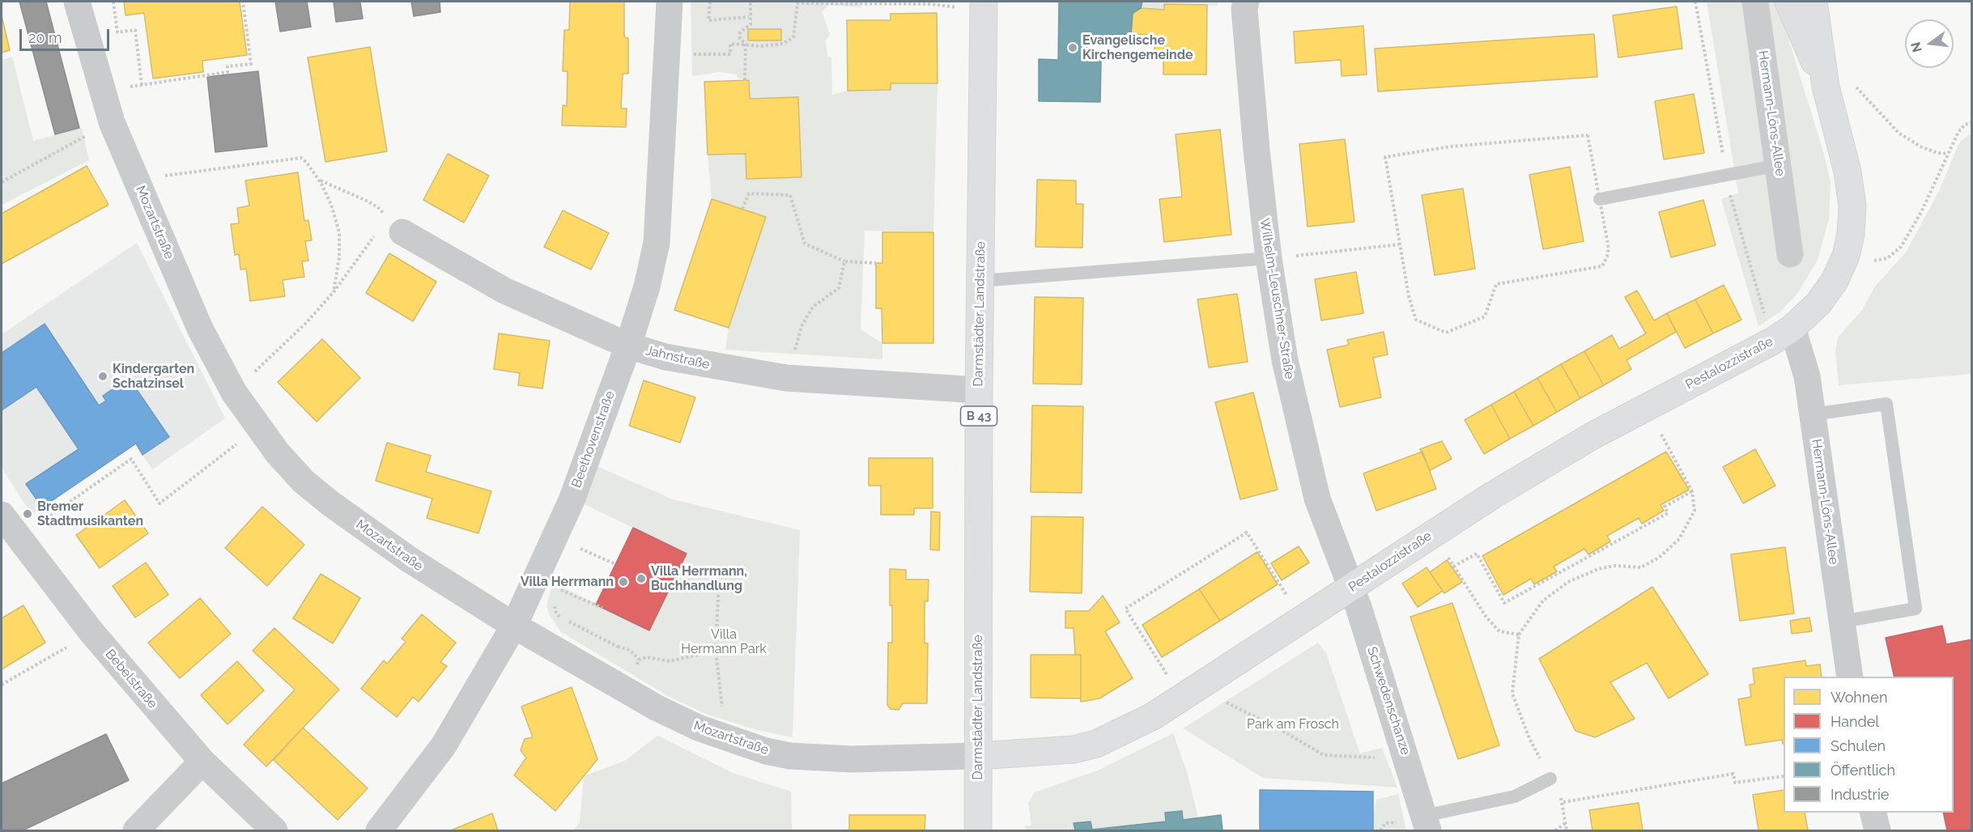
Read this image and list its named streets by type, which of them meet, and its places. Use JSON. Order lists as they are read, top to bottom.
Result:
{
  "streets": {
    "main road": ["Darmstädter Landstraße", "Pestalozzistraße", "B 43"],
    "street": [
      "Hermann-Löns-Allee",
      "Mozartstraße",
      "Wilhelm-Leuschner-Straße",
      "Jahnstraße",
      "Beethovenstraße",
      "Bebelstraße",
      "Schwedenschanze"
    ]
  },
  "crossings": [
    ["Hermann-Löns-Allee", "Pestalozzistraße"],
    ["Mozartstraße", "Darmstädter Landstraße"],
    ["Mozartstraße", "Pestalozzistraße"],
    ["Mozartstraße", "Beethovenstraße"],
    ["Wilhelm-Leuschner-Straße", "Pestalozzistraße"],
    ["Wilhelm-Leuschner-Straße", "Schwedenschanze"],
    ["Darmstädter Landstraße", "Jahnstraße"],
    ["Darmstädter Landstraße", "Pestalozzistraße"],
    ["Jahnstraße", "Beethovenstraße"],
    ["Pestalozzistraße", "Schwedenschanze"]
  ],
  "parks": ["Villa Hermann Park", "Park am Frosch"],
  "places": [
    "Evangelische Kirchengemeinde",
    "Kindergarten Schatzinsel",
    "Bremer Stadtmusikanten",
    "Villa Herrmann, Buchhandlung",
    "Villa Herrmann"
  ],
  "legend": [
    "Wohnen",
    "Handel",
    "Schulen",
    "Öffentlich",
    "Industrie"
  ],
  "scale_bar": "20 m",
  "north": "left"
}
